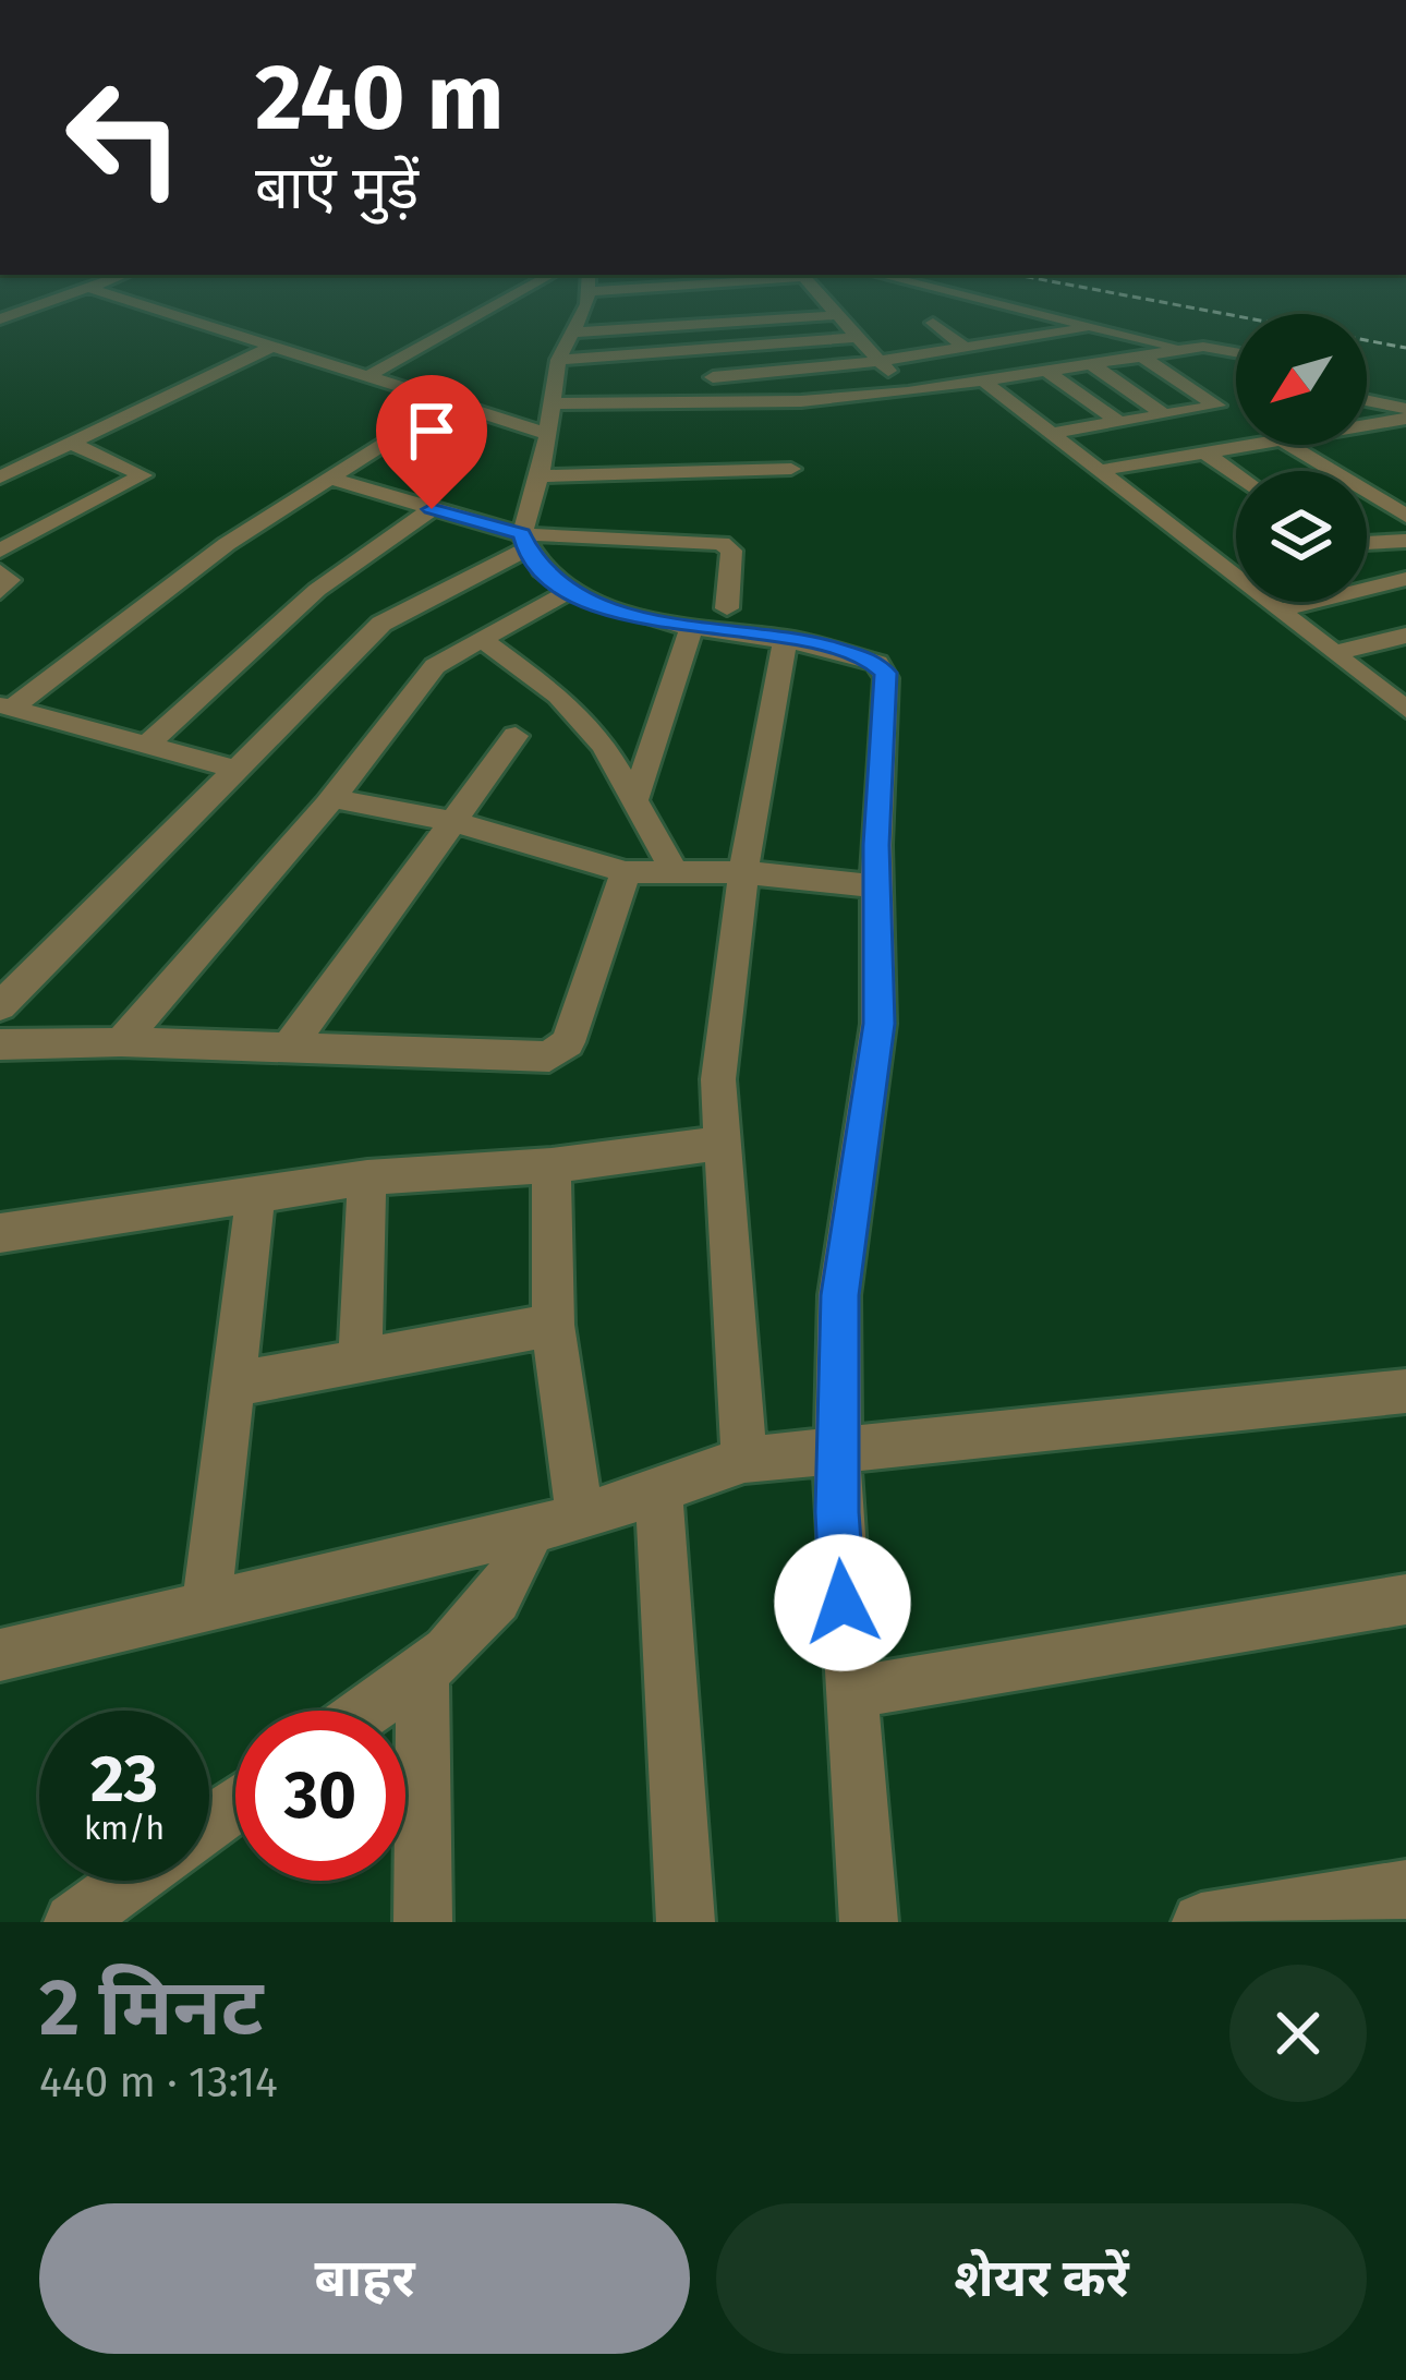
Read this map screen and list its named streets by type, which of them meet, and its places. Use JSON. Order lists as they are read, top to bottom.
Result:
{
  "north": "bottom left",
  "page": {
    "turn": ["240 m", "बाएँ मुड़ें"],
    "speed": "23 km/h",
    "limit": "30",
    "heading": ["2 मिनट", "440 m · 13:14"],
    "buttons": ["बाहर", "शेयर करें"]
  }
}
